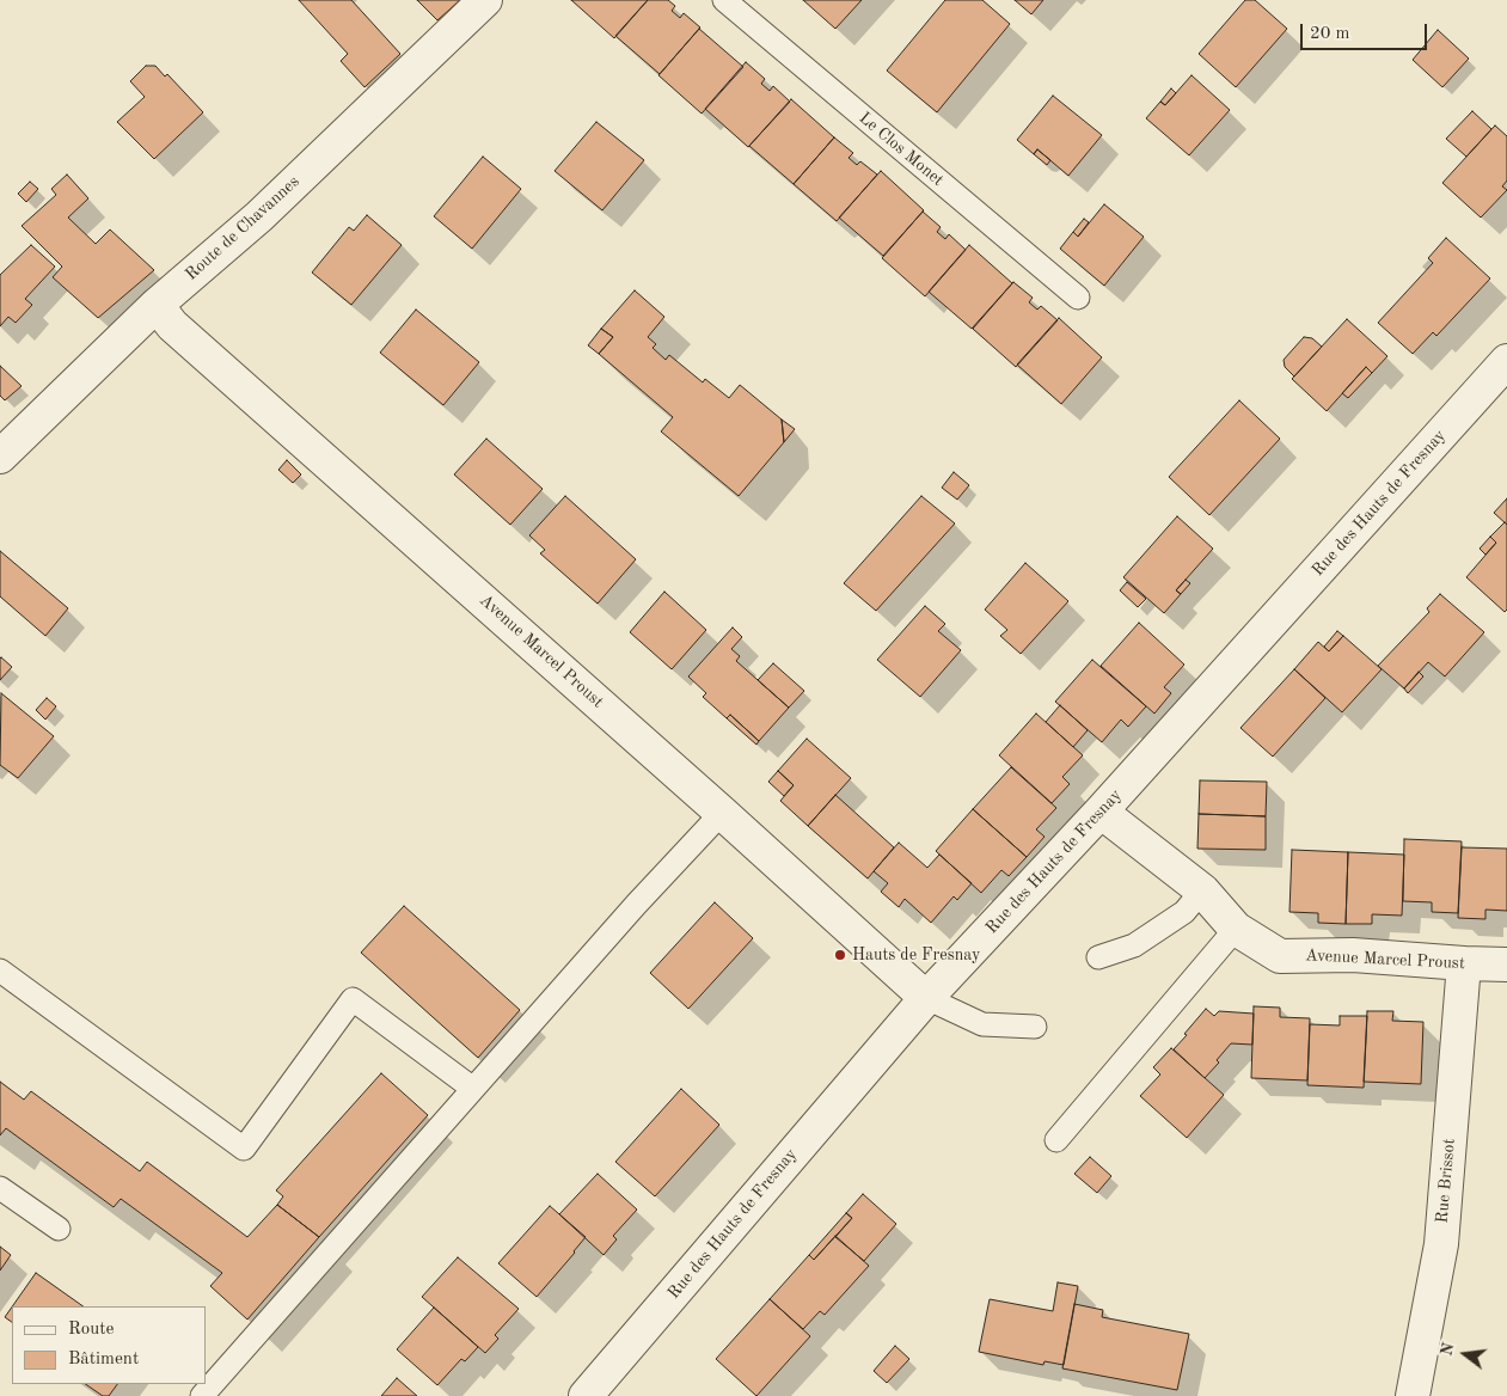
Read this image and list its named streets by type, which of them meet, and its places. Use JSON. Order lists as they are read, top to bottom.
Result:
{
  "streets": {
    "street": [
      "Route de Chavannes",
      "Rue des Hauts de Fresnay",
      "Avenue Marcel Proust",
      "Rue Brissot"
    ],
    "lane": ["Le Clos Monet"]
  },
  "crossings": [
    ["Route de Chavannes", "Avenue Marcel Proust"],
    ["Rue des Hauts de Fresnay", "Avenue Marcel Proust"],
    ["Avenue Marcel Proust", "Rue Brissot"]
  ],
  "places": ["Hauts de Fresnay"],
  "legend": ["Route", "Bâtiment"],
  "scale_bar": "20 m",
  "north": "left"
}
